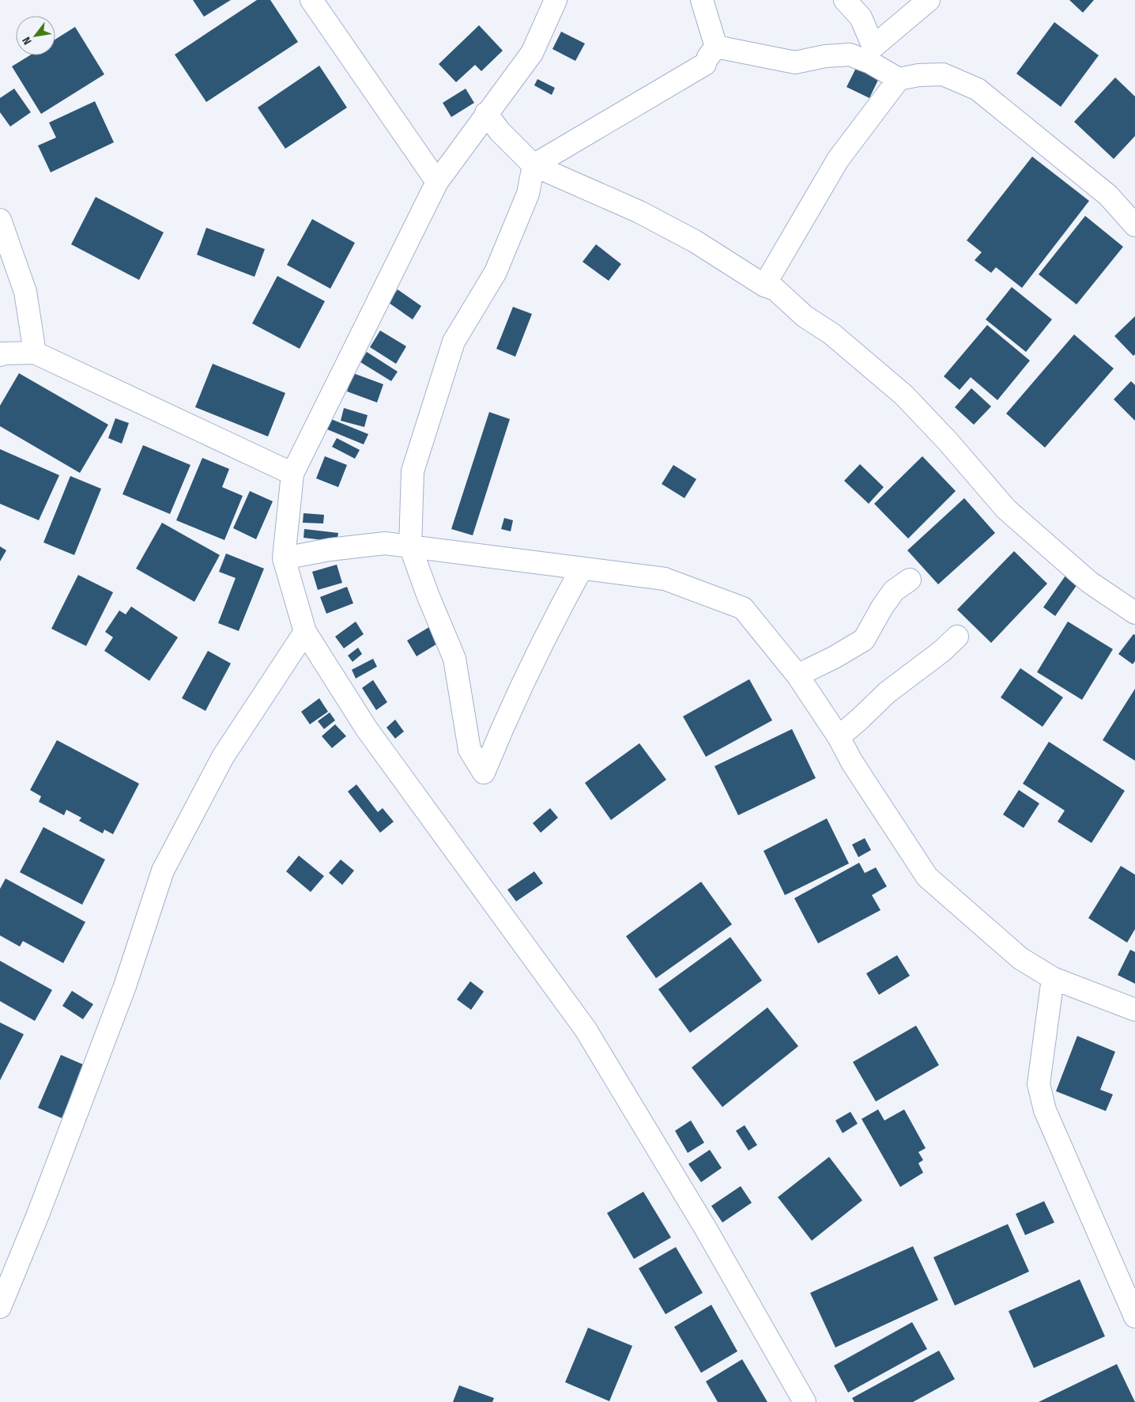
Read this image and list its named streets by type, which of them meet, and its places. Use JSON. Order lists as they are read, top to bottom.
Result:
{
  "north": "bottom left"
}
